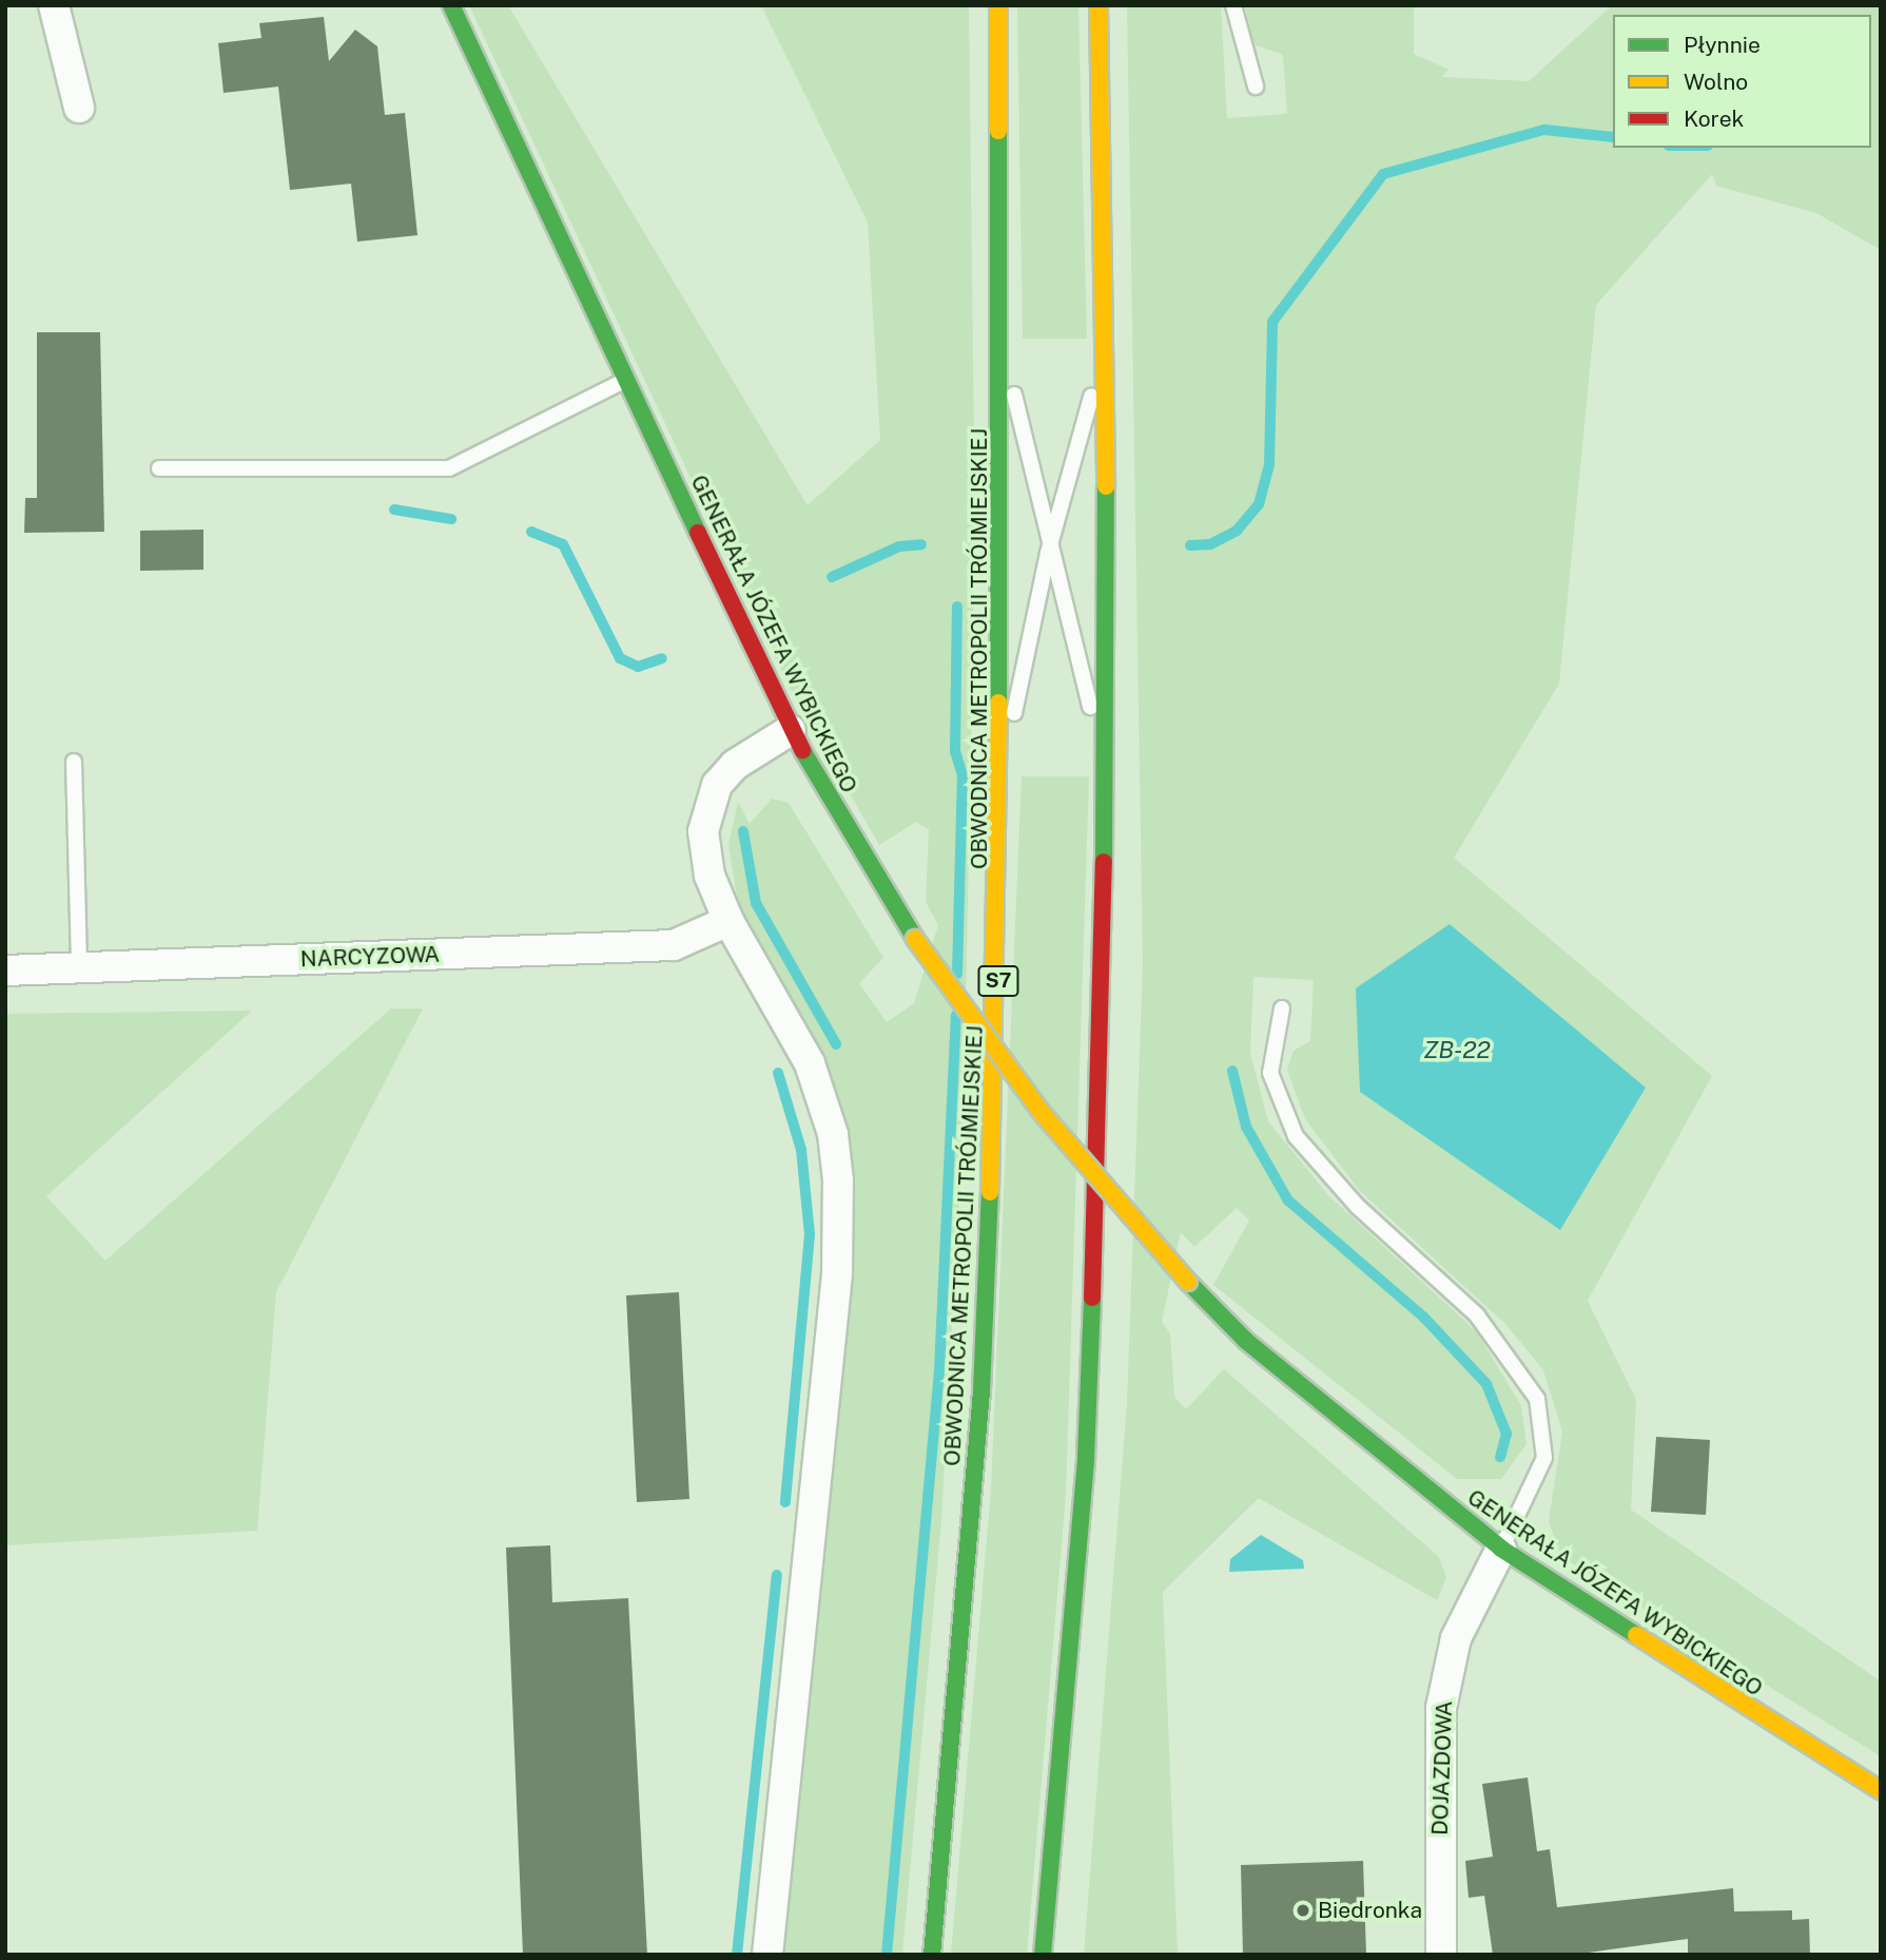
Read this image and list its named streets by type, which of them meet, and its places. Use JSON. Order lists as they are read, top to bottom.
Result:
{
  "streets": {
    "main road": ["GENERAŁA JÓZEFA WYBICKIEGO", "OBWODNICA METROPOLII TRÓJMIEJSKIEJ", "S7"],
    "street": ["NARCYZOWA", "DOJAZDOWA"]
  },
  "crossings": [
    ["GENERAŁA JÓZEFA WYBICKIEGO", "DOJAZDOWA"]
  ],
  "water": ["ZB-22"],
  "places": ["Biedronka"],
  "legend": ["Płynnie", "Wolno", "Korek"]
}
